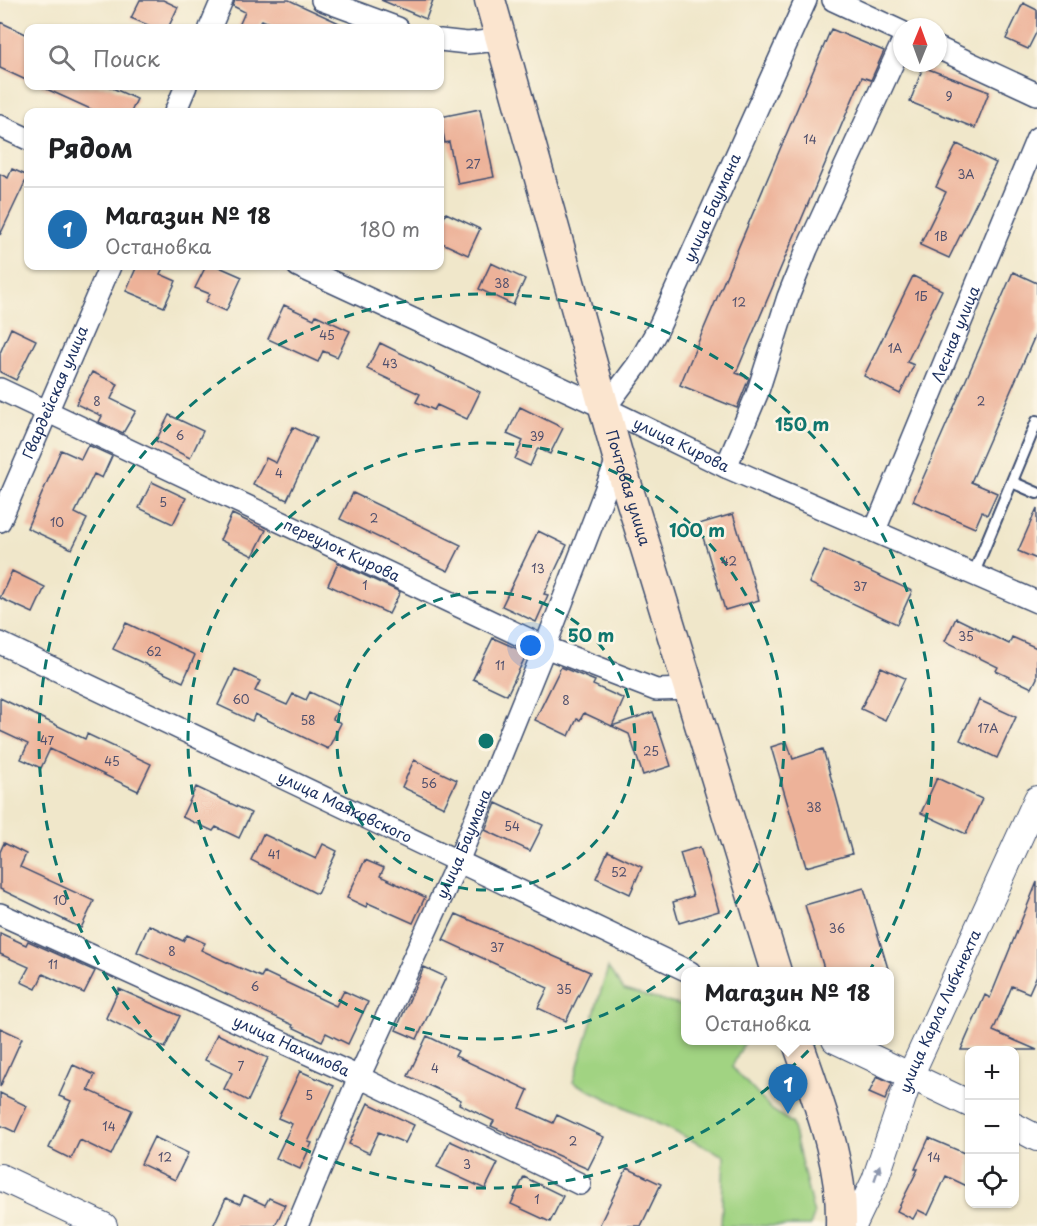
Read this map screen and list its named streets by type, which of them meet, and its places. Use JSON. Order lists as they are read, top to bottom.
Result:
{
  "streets": {
    "main road": ["Почтовая улица"],
    "street": [
      "улица Баумана",
      "Лесная улица",
      "Гвардейская улица",
      "улица Кирова",
      "переулок Кирова",
      "улица Маяковского",
      "улица Карла Либкнехта",
      "улица Нахимова"
    ]
  },
  "crossings": [
    ["улица Баумана", "улица Кирова"],
    ["улица Баумана", "Почтовая улица"],
    ["улица Баумана", "переулок Кирова"],
    ["улица Баумана", "улица Маяковского"],
    ["улица Баумана", "улица Нахимова"],
    ["Лесная улица", "улица Кирова"],
    ["Гвардейская улица", "переулок Кирова"],
    ["улица Кирова", "Почтовая улица"],
    ["Почтовая улица", "переулок Кирова"]
  ],
  "house_numbers": [
    "9",
    "14",
    "27",
    "3А",
    "1В",
    "38",
    "1Б",
    "12",
    "45",
    "1А",
    "43",
    "8",
    "2",
    "6",
    "39",
    "4",
    "5",
    "2",
    "10",
    "42",
    "13",
    "1",
    "37",
    "35",
    "62",
    "11",
    "60",
    "8",
    "58",
    "17А",
    "47",
    "25",
    "45",
    "56",
    "38",
    "54",
    "41",
    "52",
    "10",
    "36",
    "37",
    "8",
    "11",
    "6",
    "35",
    "7",
    "4",
    "5",
    "14",
    "2",
    "12",
    "14",
    "3",
    "1"
  ],
  "north": "top",
  "page": {
    "search": "Поиск",
    "heading": "Рядом",
    "list": [
      {
        "mark": "1",
        "name": "Магазин № 18",
        "note": "Остановка",
        "value": "180 m"
      }
    ],
    "popup": ["Магазин № 18", "Остановка"],
    "map_buttons": ["+", "−"],
    "pins": "1"
  },
  "rings": ["150 m", "100 m", "50 m"]
}
